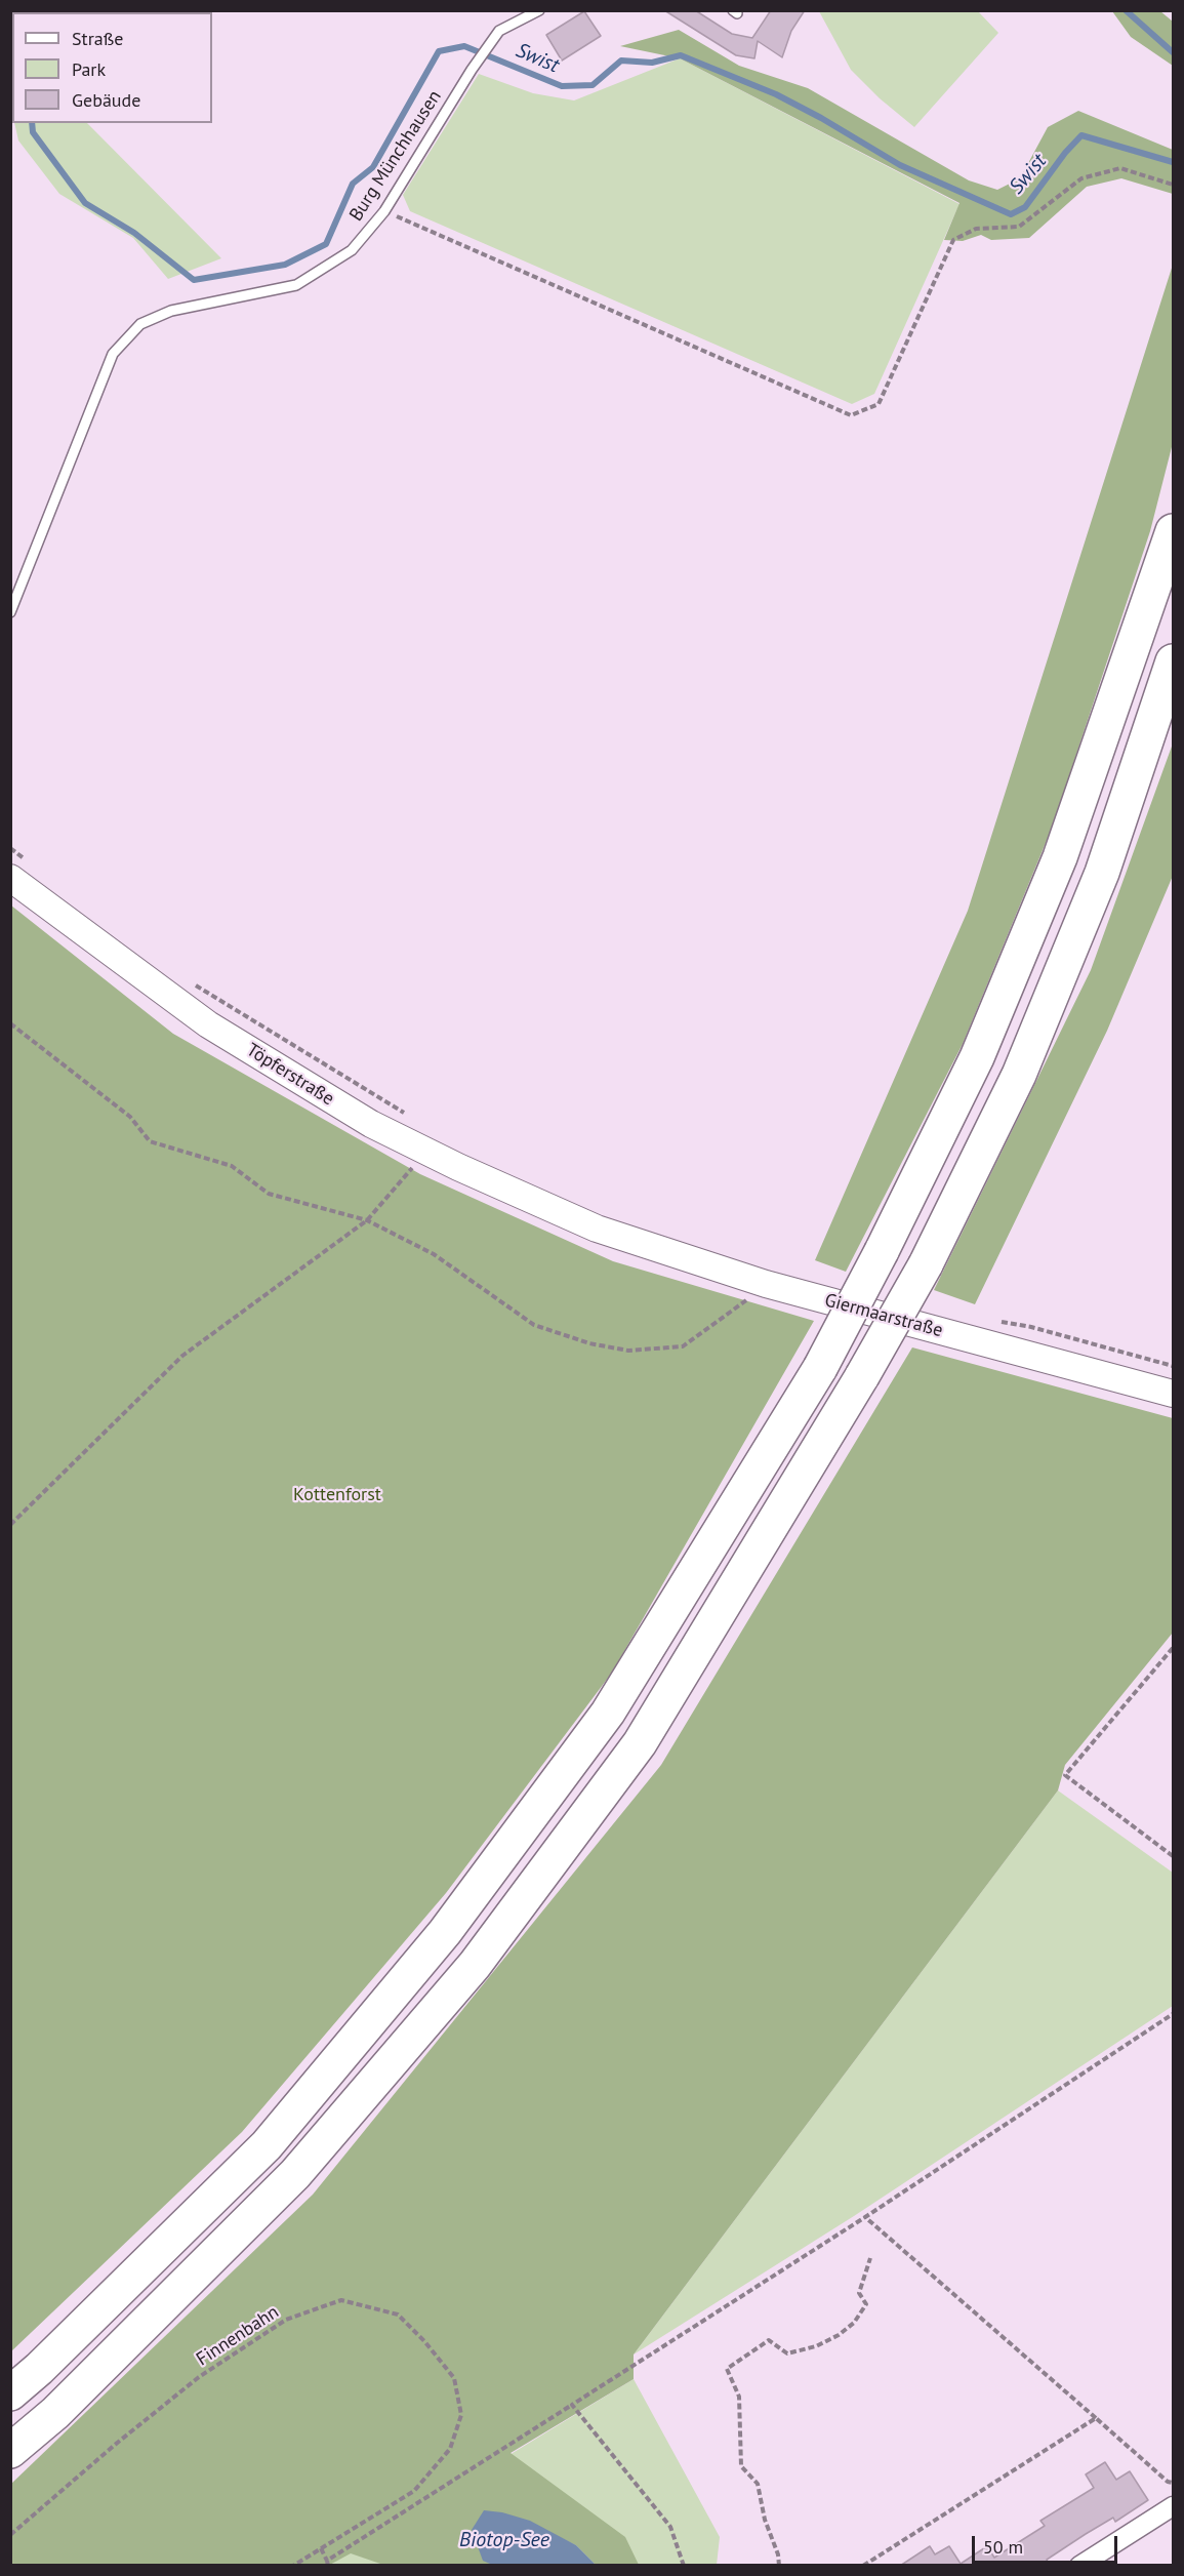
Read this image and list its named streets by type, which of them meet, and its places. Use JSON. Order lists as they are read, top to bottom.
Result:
{
  "streets": {
    "main road": ["Töpferstraße", "Giermaarstraße"],
    "lane": ["Burg Münchhausen"],
    "path": ["Finnenbahn"]
  },
  "crossings": [
    ["Töpferstraße", "Giermaarstraße"]
  ],
  "water": ["Swist", "Biotop-See"],
  "parks": ["Kottenforst"],
  "legend": ["Straße", "Park", "Gebäude"],
  "scale_bar": "50 m"
}
